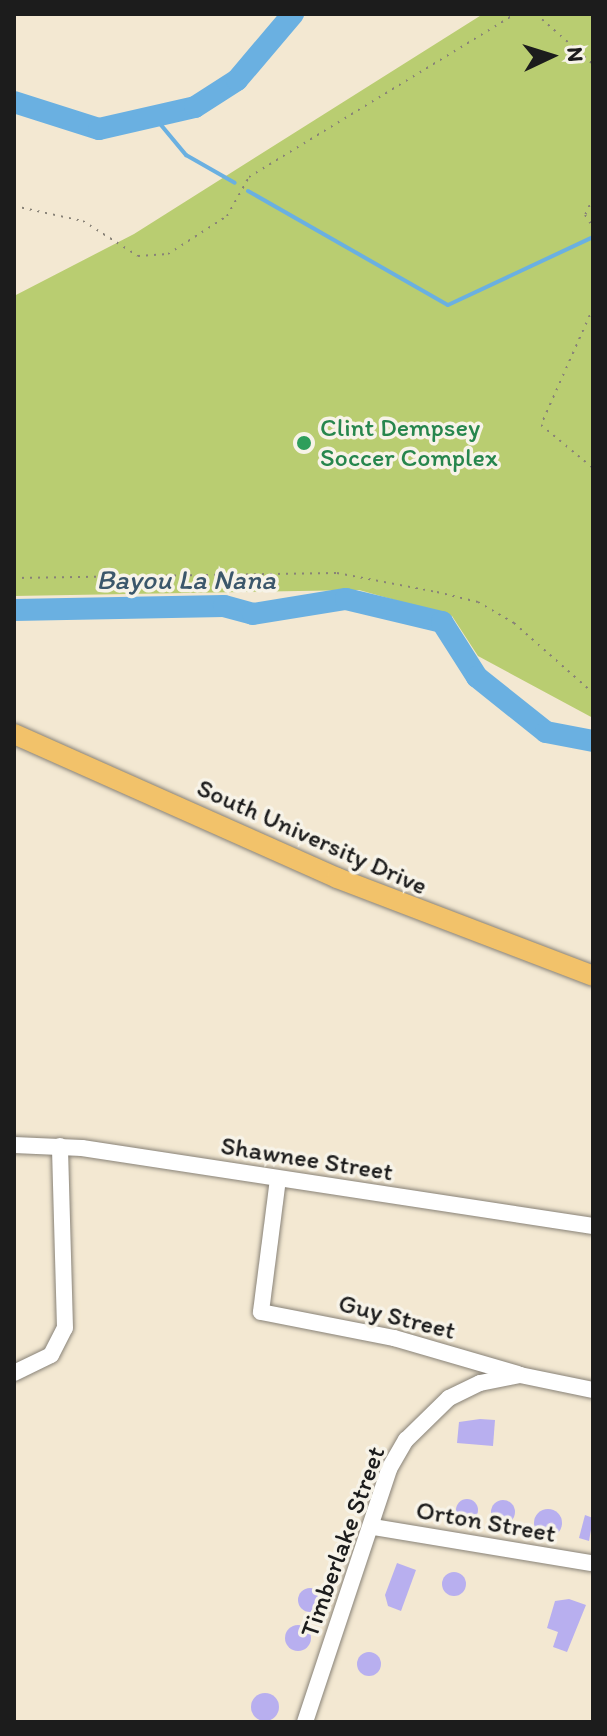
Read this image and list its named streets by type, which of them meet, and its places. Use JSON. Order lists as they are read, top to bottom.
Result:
{
  "streets": {
    "main road": ["South University Drive"],
    "street": [
      "Shawnee Street",
      "Guy Street",
      "Orton Street",
      "Timberlake Street"
    ]
  },
  "crossings": [
    ["Shawnee Street", "Guy Street"],
    ["Guy Street", "Timberlake Street"],
    ["Orton Street", "Timberlake Street"]
  ],
  "water": ["Bayou La Nana"],
  "places": ["Clint Dempsey Soccer Complex"],
  "north": "right"
}
